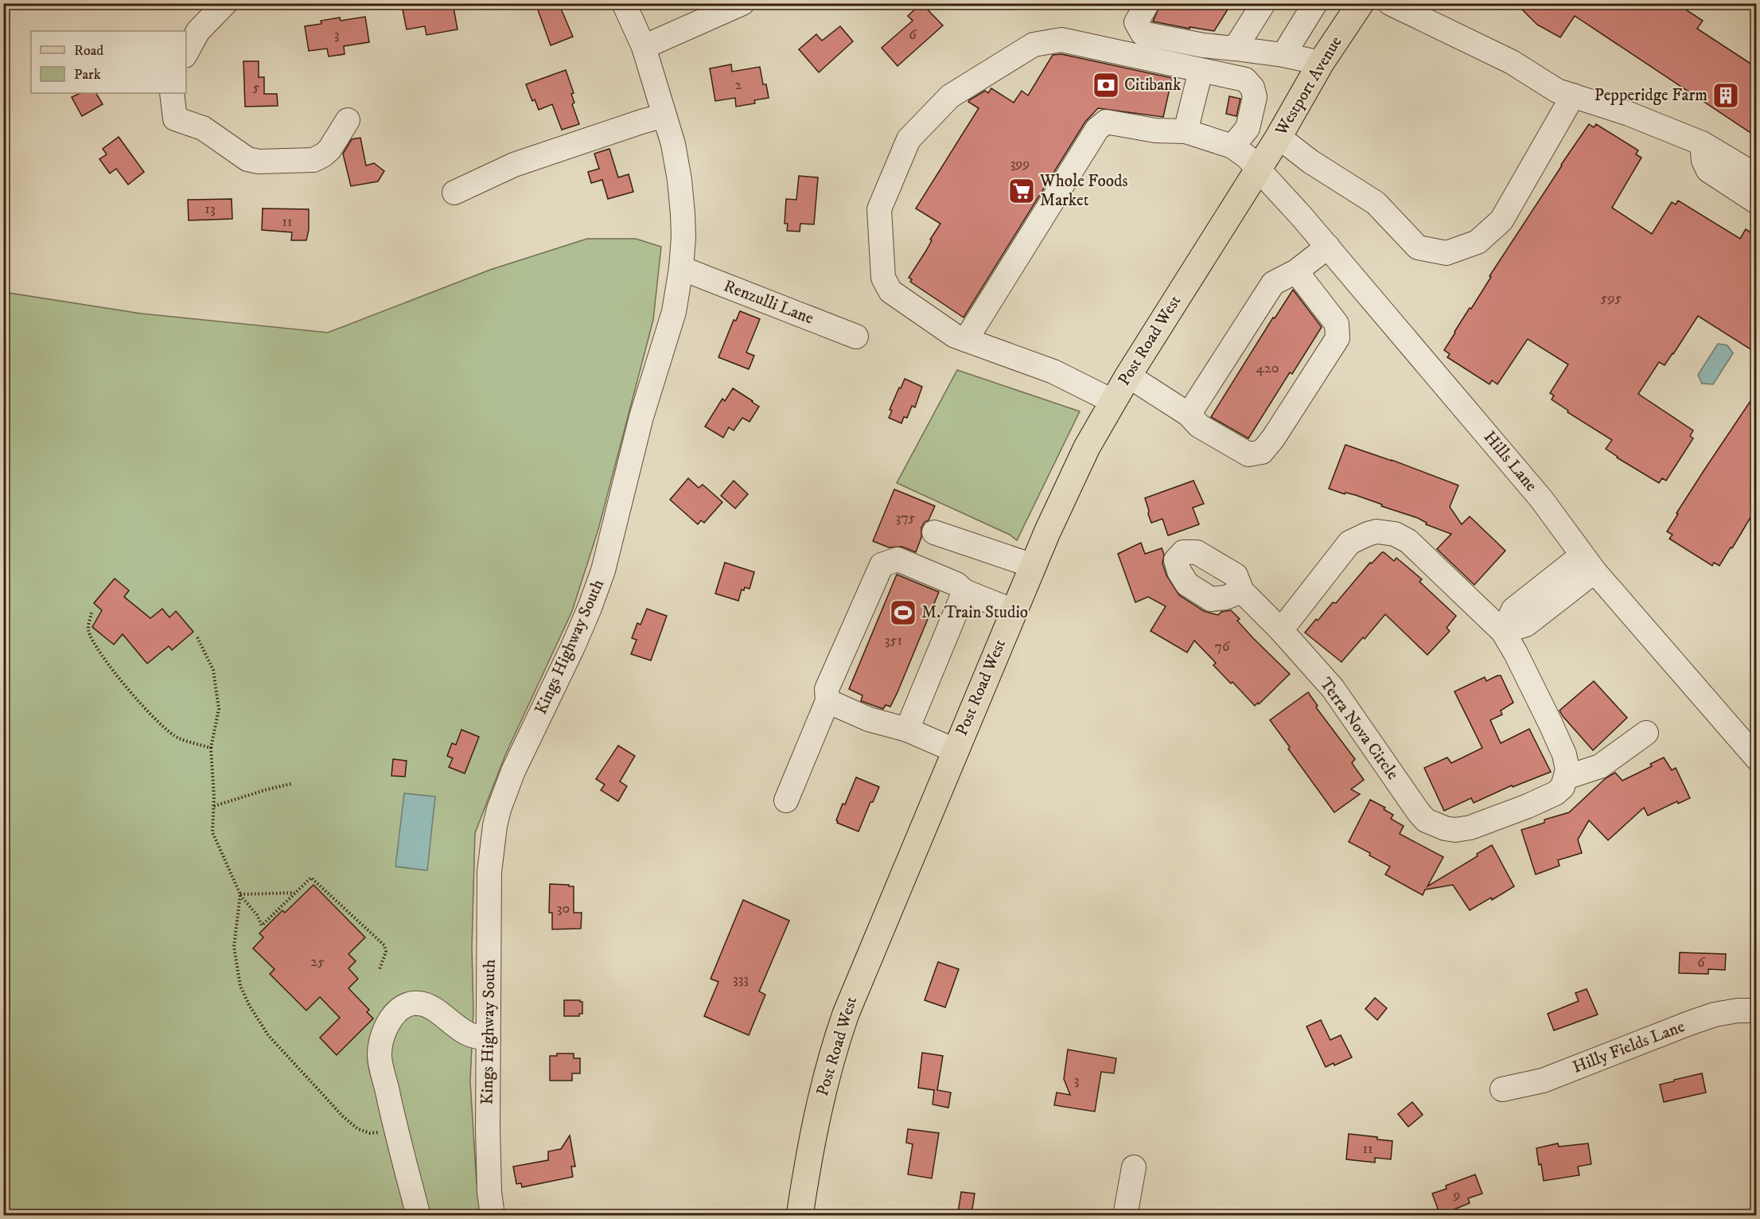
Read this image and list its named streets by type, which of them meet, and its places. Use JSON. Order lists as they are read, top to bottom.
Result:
{
  "streets": {
    "main road": ["Westport Avenue", "Post Road West"],
    "street": [
      "Renzulli Lane",
      "Hills Lane",
      "Kings Highway South",
      "Terra Nova Circle",
      "Hilly Fields Lane"
    ]
  },
  "crossings": [
    ["Westport Avenue", "Post Road West"],
    ["Westport Avenue", "Hills Lane"],
    ["Renzulli Lane", "Kings Highway South"],
    ["Post Road West", "Hills Lane"]
  ],
  "places": {
    "bank": ["Citibank"],
    "building": ["Pepperidge Farm"],
    "supermarket": ["Whole Foods Market"],
    "sports": ["M. Train Studio"]
  },
  "house_numbers": [
    "3",
    "6",
    "2",
    "5",
    "399",
    "13",
    "11",
    "595",
    "420",
    "375",
    "351",
    "76",
    "30",
    "25",
    "6",
    "333",
    "3",
    "11",
    "9"
  ],
  "legend": ["Road", "Park"]
}
